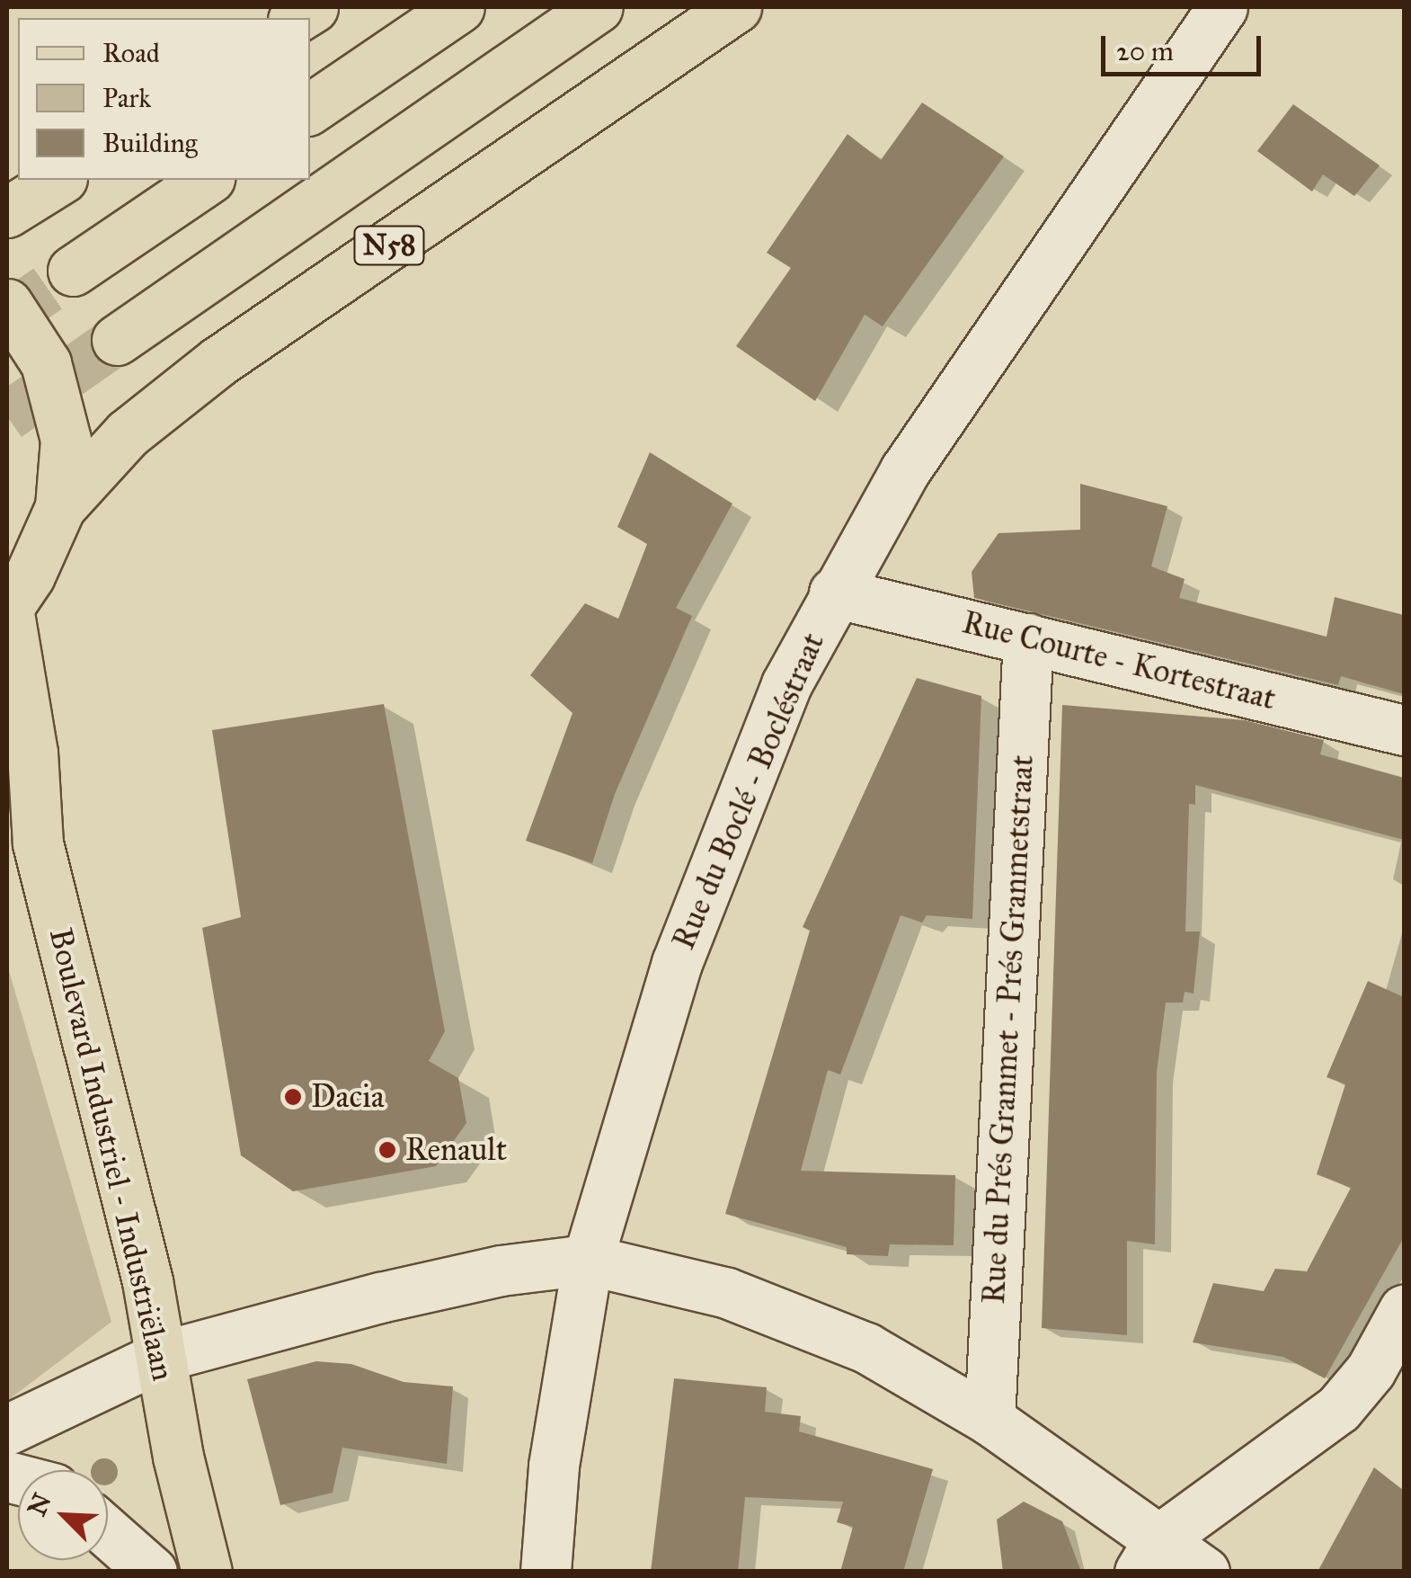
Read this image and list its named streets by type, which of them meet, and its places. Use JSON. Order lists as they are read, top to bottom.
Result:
{
  "streets": {
    "main road": ["N58", "Boulevard Industriel - Industriëlaan"],
    "street": ["Rue Courte - Kortestraat", "Rue du Boclé - Bocléstraat", "Rue du Prés Granmet - Prés Granmetstraat"]
  },
  "crossings": [
    ["Rue Courte - Kortestraat", "Rue du Boclé - Bocléstraat"],
    ["Rue Courte - Kortestraat", "Rue du Prés Granmet - Prés Granmetstraat"]
  ],
  "places": ["Dacia", "Renault"],
  "legend": ["Road", "Park", "Building"],
  "scale_bar": "20 m",
  "north": "top left"
}
